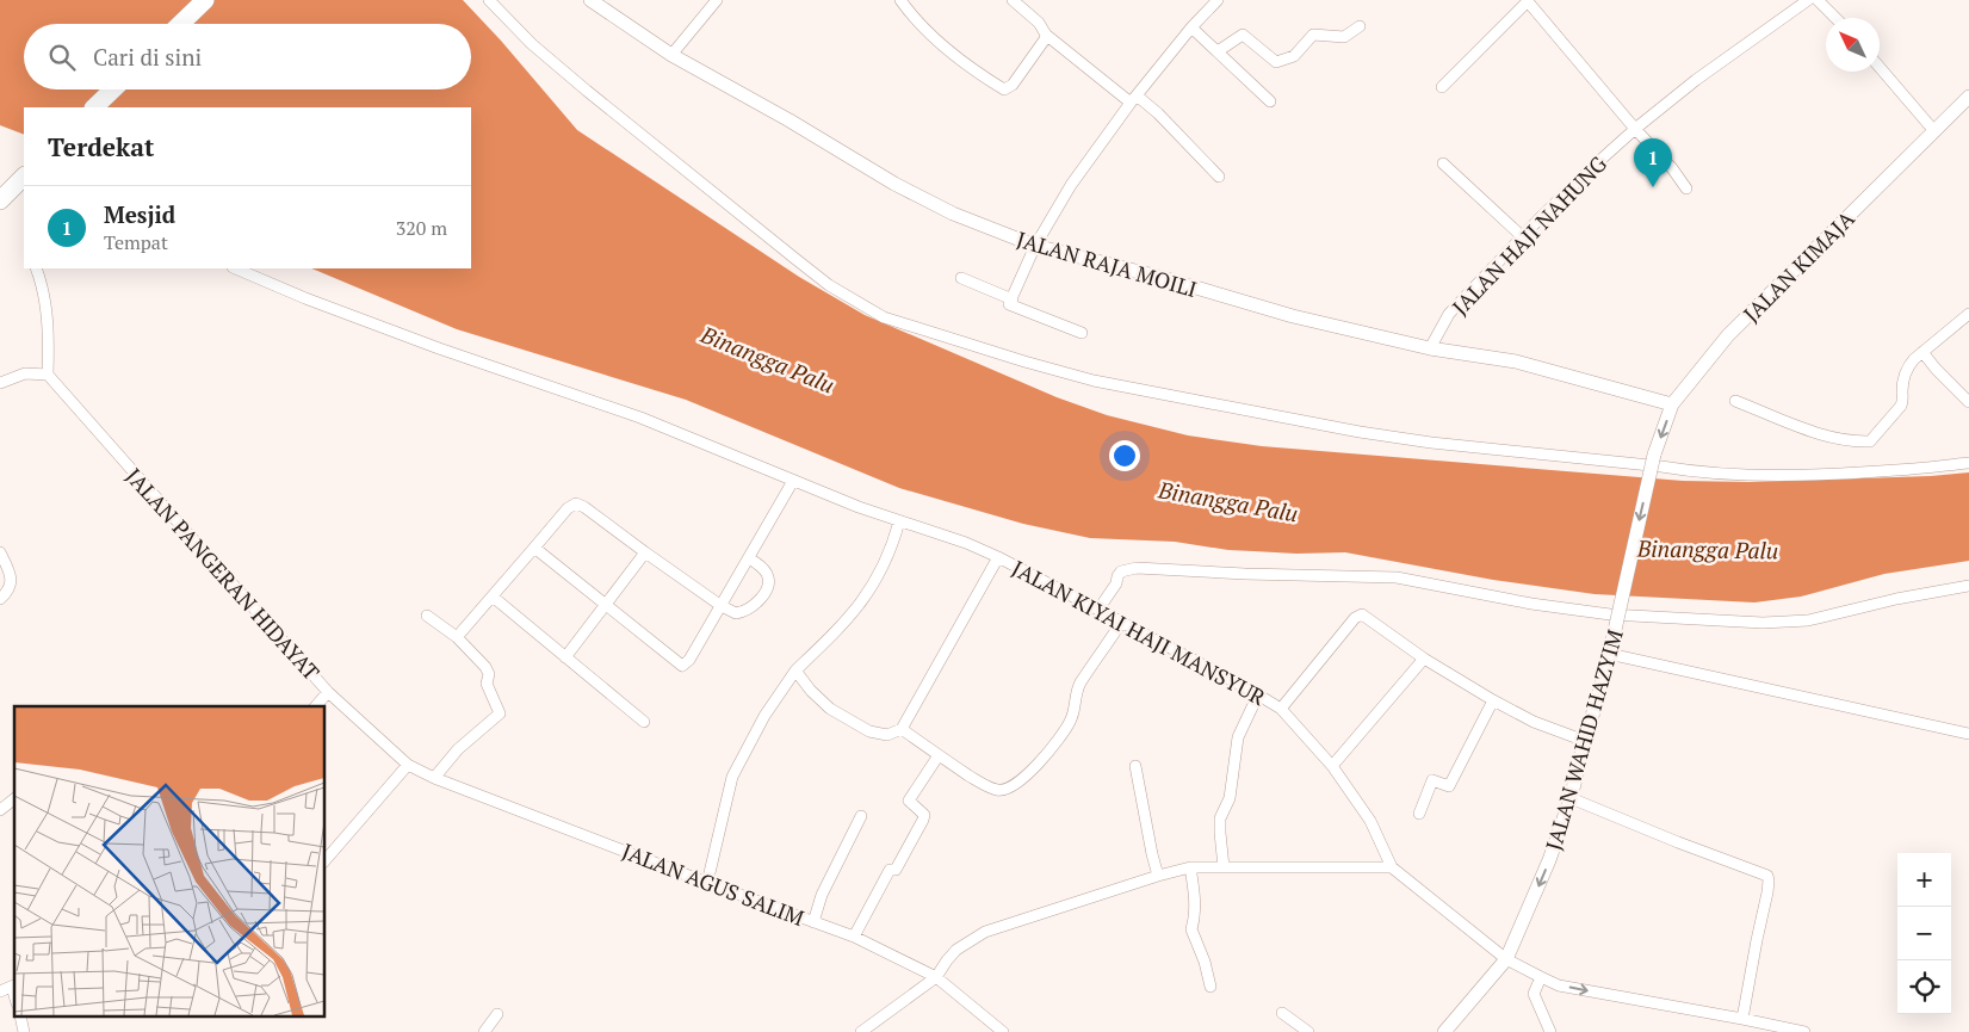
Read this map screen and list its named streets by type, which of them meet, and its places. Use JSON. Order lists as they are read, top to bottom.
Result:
{
  "streets": {
    "street": [
      "JALAN HAJI NAHUNG",
      "JALAN RAJA MOILI",
      "JALAN KIMAJA",
      "JALAN PANGERAN HIDAYAT",
      "JALAN KIYAI HAJI MANSYUR",
      "JALAN WAHID HAZYIM",
      "JALAN AGUS SALIM"
    ]
  },
  "crossings": [
    ["JALAN HAJI NAHUNG", "JALAN RAJA MOILI"],
    ["JALAN RAJA MOILI", "JALAN KIMAJA"],
    ["JALAN KIMAJA", "JALAN WAHID HAZYIM"],
    ["JALAN PANGERAN HIDAYAT", "JALAN AGUS SALIM"]
  ],
  "one_way": ["JALAN WAHID HAZYIM"],
  "water": ["Binangga Palu"],
  "north": "top left",
  "page": {
    "search": "Cari di sini",
    "heading": "Terdekat",
    "pins": "1",
    "list": [
      {
        "mark": "1",
        "name": "Mesjid",
        "note": "Tempat",
        "value": "320 m"
      }
    ],
    "map_buttons": ["+", "−"]
  }
}
